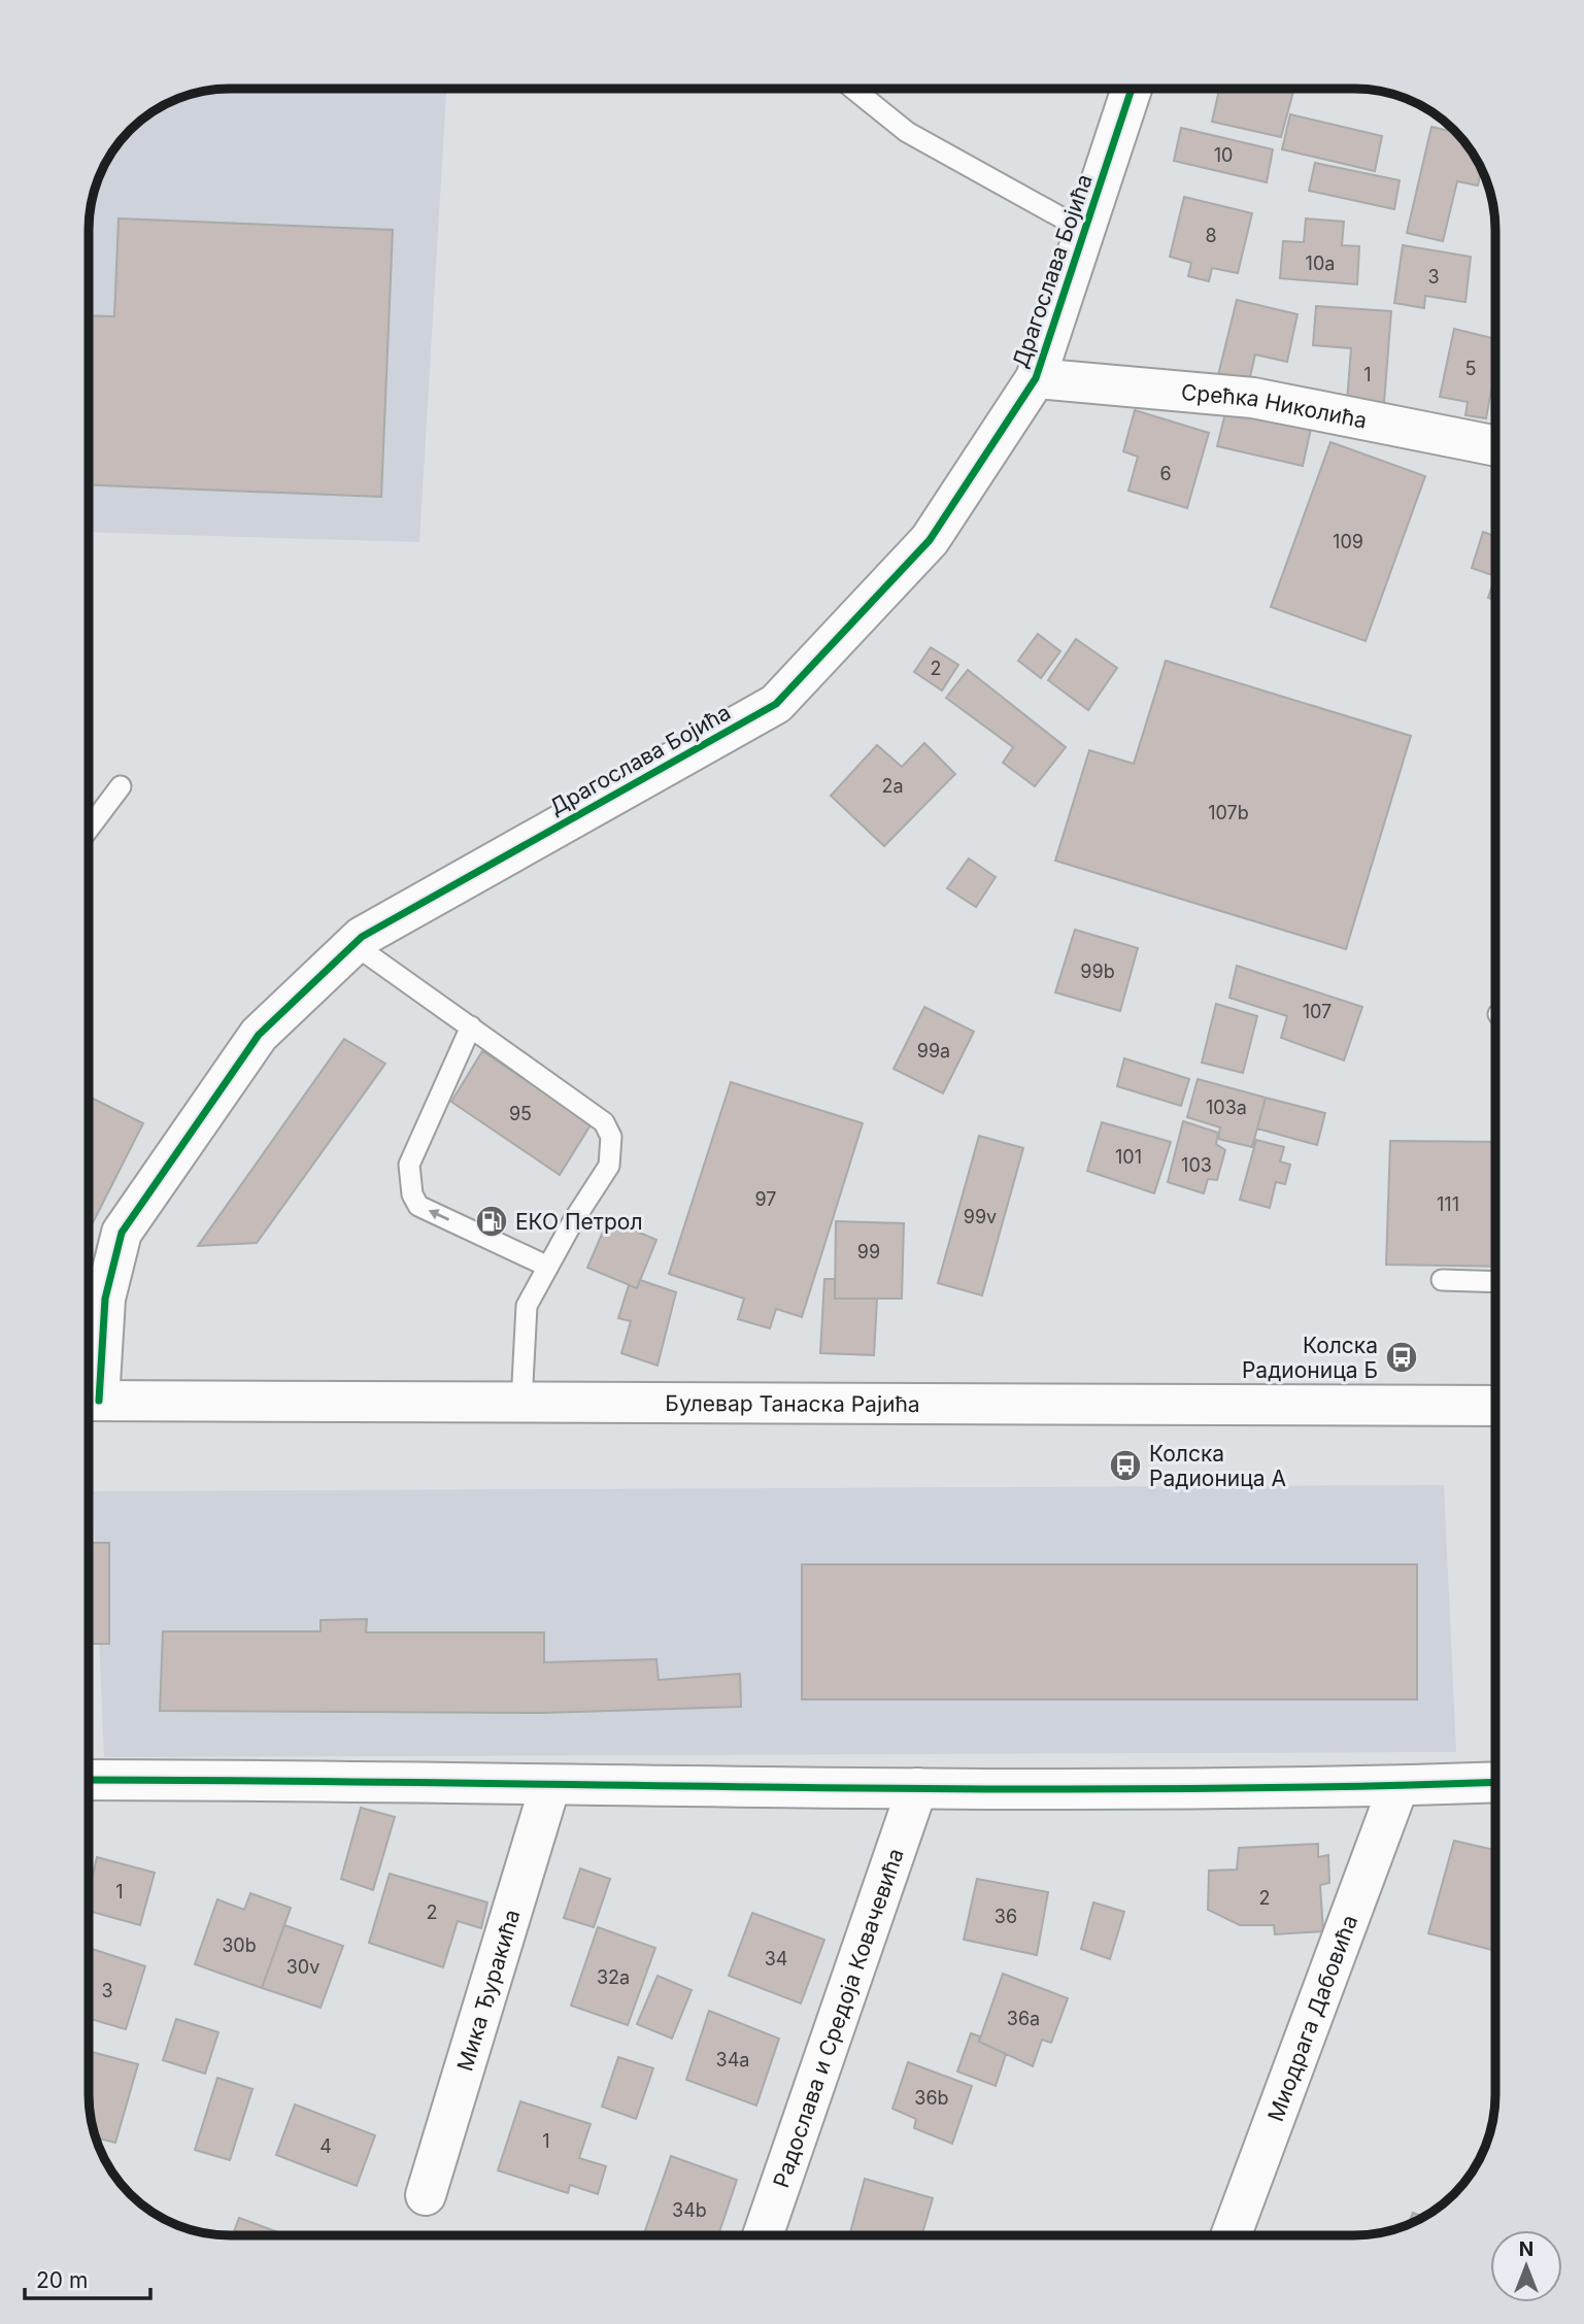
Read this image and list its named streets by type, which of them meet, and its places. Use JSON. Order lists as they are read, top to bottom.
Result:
{
  "streets": {
    "street": [
      "Драгослава Бојића",
      "Срећка Николића",
      "Булевар Танаска Рајића",
      "Мика Ђуракића",
      "Миодрага Дабовића",
      "Радослава и Средоја Ковачевића"
    ]
  },
  "crossings": [
    ["Драгослава Бојића", "Срећка Николића"]
  ],
  "places": {
    "fuel station": ["ЕКО Петрол"],
    "bus stop": ["Колска Радионица Б", "Колска Радионица А"]
  },
  "house_numbers": [
    "10",
    "8",
    "10a",
    "3",
    "5",
    "1",
    "6",
    "109",
    "2",
    "2a",
    "107b",
    "99b",
    "107",
    "99a",
    "103a",
    "95",
    "101",
    "103",
    "97",
    "111",
    "99v",
    "99",
    "1",
    "2",
    "2",
    "36",
    "30b",
    "34",
    "30v",
    "32a",
    "3",
    "36a",
    "34a",
    "36b",
    "1",
    "4",
    "34b"
  ],
  "scale_bar": "20 m",
  "north": "top"
}
